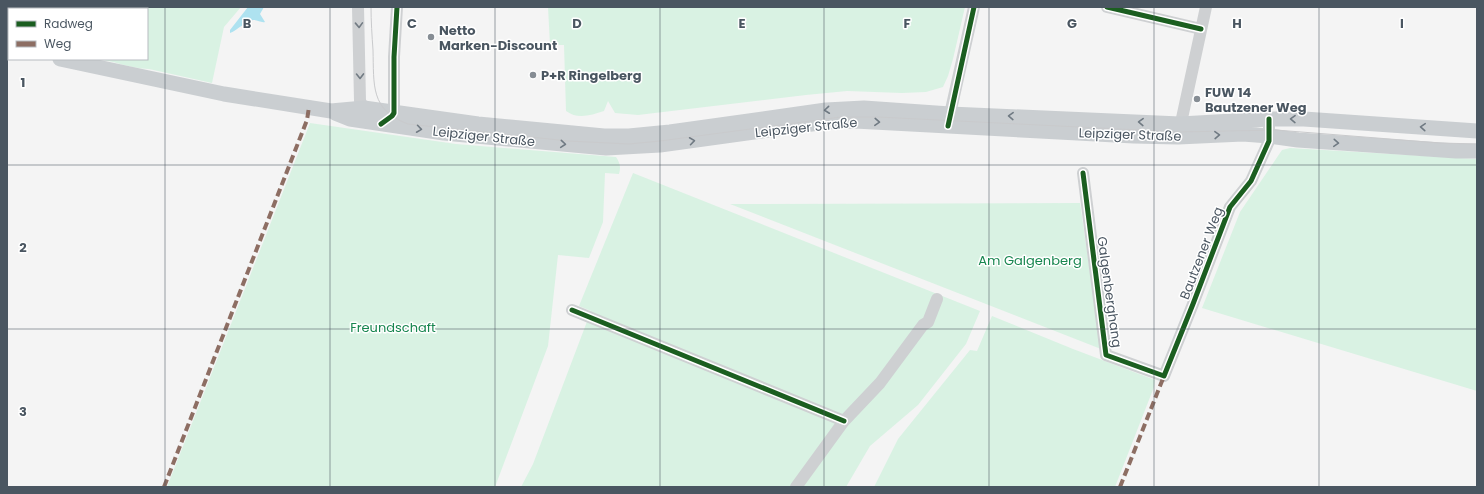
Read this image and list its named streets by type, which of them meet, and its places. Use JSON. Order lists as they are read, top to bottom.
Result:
{
  "streets": {
    "main road": ["Leipziger Straße"],
    "street": ["Bautzener Weg", "Galgenberghang"]
  },
  "crossings": [
    ["Leipziger Straße", "Bautzener Weg"],
    ["Bautzener Weg", "Galgenberghang"]
  ],
  "parks": ["Am Galgenberg", "Freundschaft"],
  "places": ["Netto Marken-Discount", "P+R Ringelberg", "FUW 14 Bautzener Weg"],
  "legend": ["Radweg", "Weg"],
  "grid": {
    "columns": [
      "B",
      "C",
      "D",
      "E",
      "F",
      "G",
      "H",
      "I"
    ],
    "rows": ["1", "2", "3"]
  }
}
